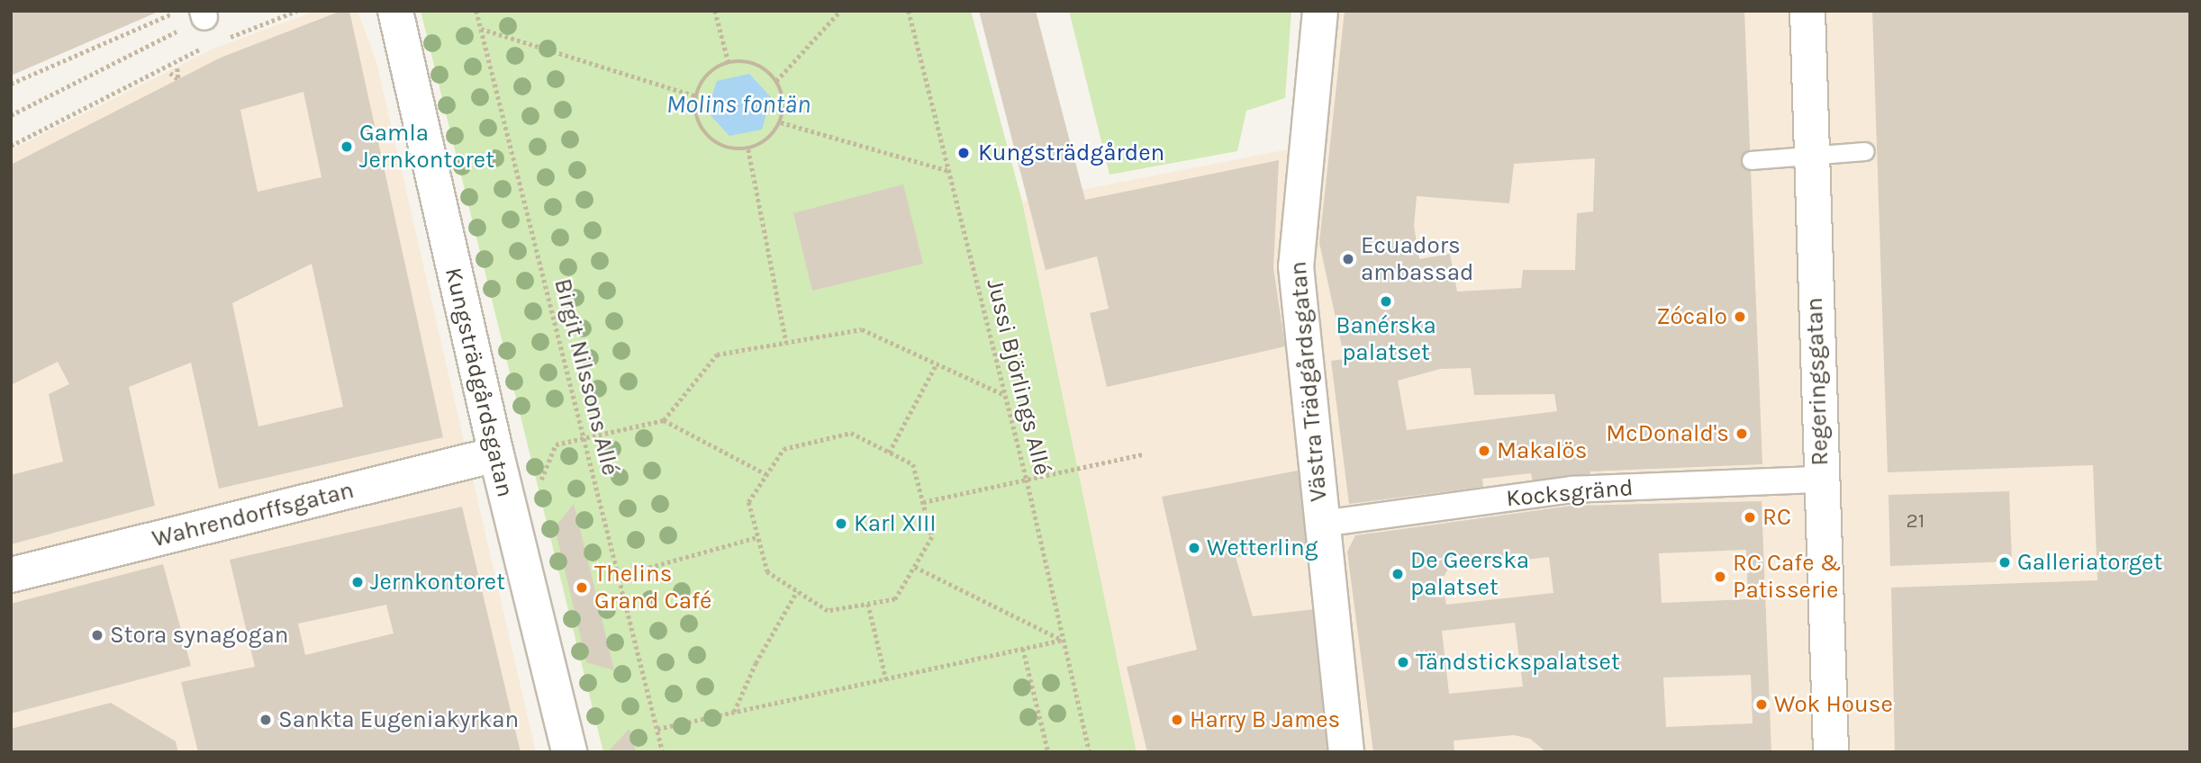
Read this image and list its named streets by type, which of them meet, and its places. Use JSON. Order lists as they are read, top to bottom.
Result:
{
  "streets": {
    "street": [
      "Västra Trädgårdsgatan",
      "Regeringsgatan",
      "Kungsträdgårdsgatan",
      "Kocksgränd",
      "Wahrendorffsgatan"
    ],
    "path": ["Birgit Nilssons Allé", "Jussi Björlings Allé"]
  },
  "crossings": [
    ["Västra Trädgårdsgatan", "Kocksgränd"],
    ["Regeringsgatan", "Kocksgränd"],
    ["Kungsträdgårdsgatan", "Wahrendorffsgatan"]
  ],
  "water": ["Molins fontän"],
  "places": [
    "Gamla Jernkontoret",
    "Kungsträdgården",
    "Ecuadors ambassad",
    "Banérska palatset",
    "Zócalo",
    "McDonald's",
    "Makalös",
    "RC",
    "Karl XIII",
    "Wetterling",
    "Galleriatorget",
    "De Geerska palatset",
    "RC Cafe & Patisserie",
    "Jernkontoret",
    "Thelins Grand Café",
    "Stora synagogan",
    "Tändstickspalatset",
    "Wok House",
    "Sankta Eugeniakyrkan",
    "Harry B James"
  ],
  "house_numbers": ["21"]
}
